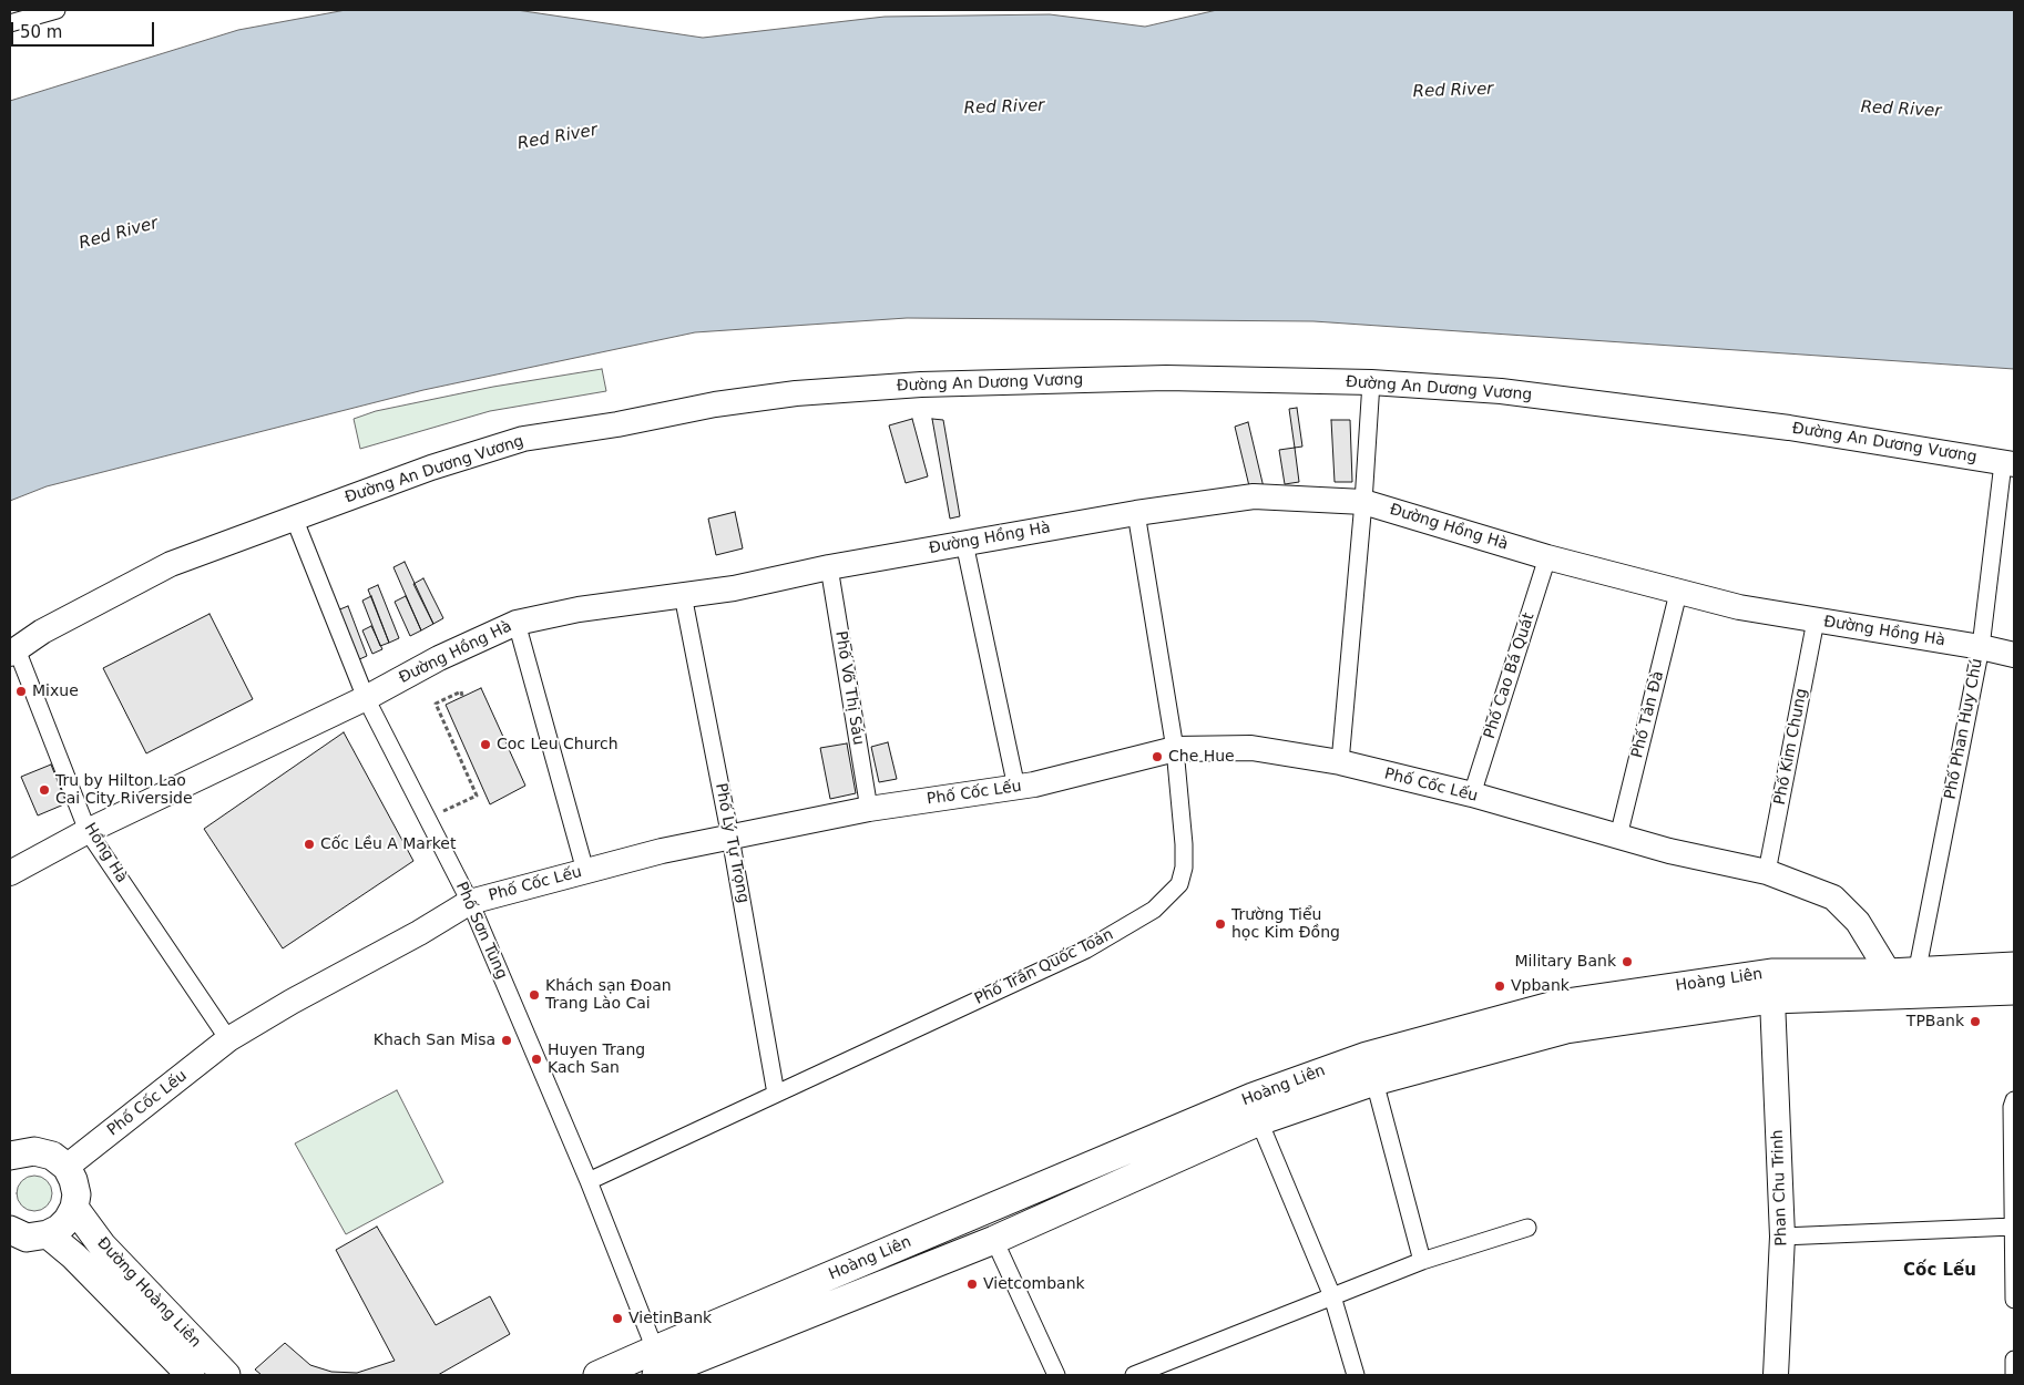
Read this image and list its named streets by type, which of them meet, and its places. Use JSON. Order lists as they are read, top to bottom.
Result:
{
  "streets": {
    "main road": ["Hoàng Liên", "Đường Hoàng Liên"],
    "street": [
      "Đường An Dương Vương",
      "Đường Hồng Hà",
      "Phố Cao Bá Quát",
      "Phố Võ Thị Sáu",
      "Phố Tản Đà",
      "Phố Phan Huy Chú",
      "Phố Kim Chung",
      "Phố Cốc Lếu",
      "Phố Lý Tự Trọng",
      "Hồng Hà",
      "Phố Sơn Tùng",
      "Phố Trần Quốc Toản",
      "Phan Chu Trinh"
    ]
  },
  "crossings": [
    ["Đường An Dương Vương", "Phố Phan Huy Chú"],
    ["Đường An Dương Vương", "Hồng Hà"],
    ["Đường An Dương Vương", "Phố Sơn Tùng"],
    ["Đường Hồng Hà", "Phố Cao Bá Quát"],
    ["Đường Hồng Hà", "Phố Võ Thị Sáu"],
    ["Đường Hồng Hà", "Phố Tản Đà"],
    ["Đường Hồng Hà", "Phố Phan Huy Chú"],
    ["Đường Hồng Hà", "Phố Kim Chung"],
    ["Đường Hồng Hà", "Phố Lý Tự Trọng"],
    ["Đường Hồng Hà", "Hồng Hà"],
    ["Đường Hồng Hà", "Phố Sơn Tùng"],
    ["Đường Hồng Hà", "Phố Trần Quốc Toản"],
    ["Phố Cao Bá Quát", "Phố Cốc Lếu"],
    ["Phố Võ Thị Sáu", "Phố Cốc Lếu"],
    ["Phố Tản Đà", "Phố Cốc Lếu"],
    ["Phố Phan Huy Chú", "Hoàng Liên"],
    ["Phố Kim Chung", "Phố Cốc Lếu"],
    ["Phố Cốc Lếu", "Phố Lý Tự Trọng"],
    ["Phố Cốc Lếu", "Hồng Hà"],
    ["Phố Cốc Lếu", "Phố Sơn Tùng"],
    ["Phố Cốc Lếu", "Phố Trần Quốc Toản"],
    ["Phố Cốc Lếu", "Hoàng Liên"],
    ["Phố Lý Tự Trọng", "Phố Trần Quốc Toản"],
    ["Phố Sơn Tùng", "Phố Trần Quốc Toản"],
    ["Phố Sơn Tùng", "Hoàng Liên"],
    ["Hoàng Liên", "Phan Chu Trinh"]
  ],
  "districts": ["Cốc Lếu"],
  "water": ["Red River"],
  "places": [
    "Mixue",
    "Coc Leu Church",
    "Che Hue",
    "Tru by Hilton Lao Cai City Riverside",
    "Cốc Lều A Market",
    "Trường Tiểu học Kim Đồng",
    "Military Bank",
    "Vpbank",
    "Khách sạn Đoan Trang Lào Cai",
    "TPBank",
    "Khach San Misa",
    "Huyen Trang Kach San",
    "Vietcombank",
    "VietinBank"
  ],
  "scale_bar": "50 m"
}
